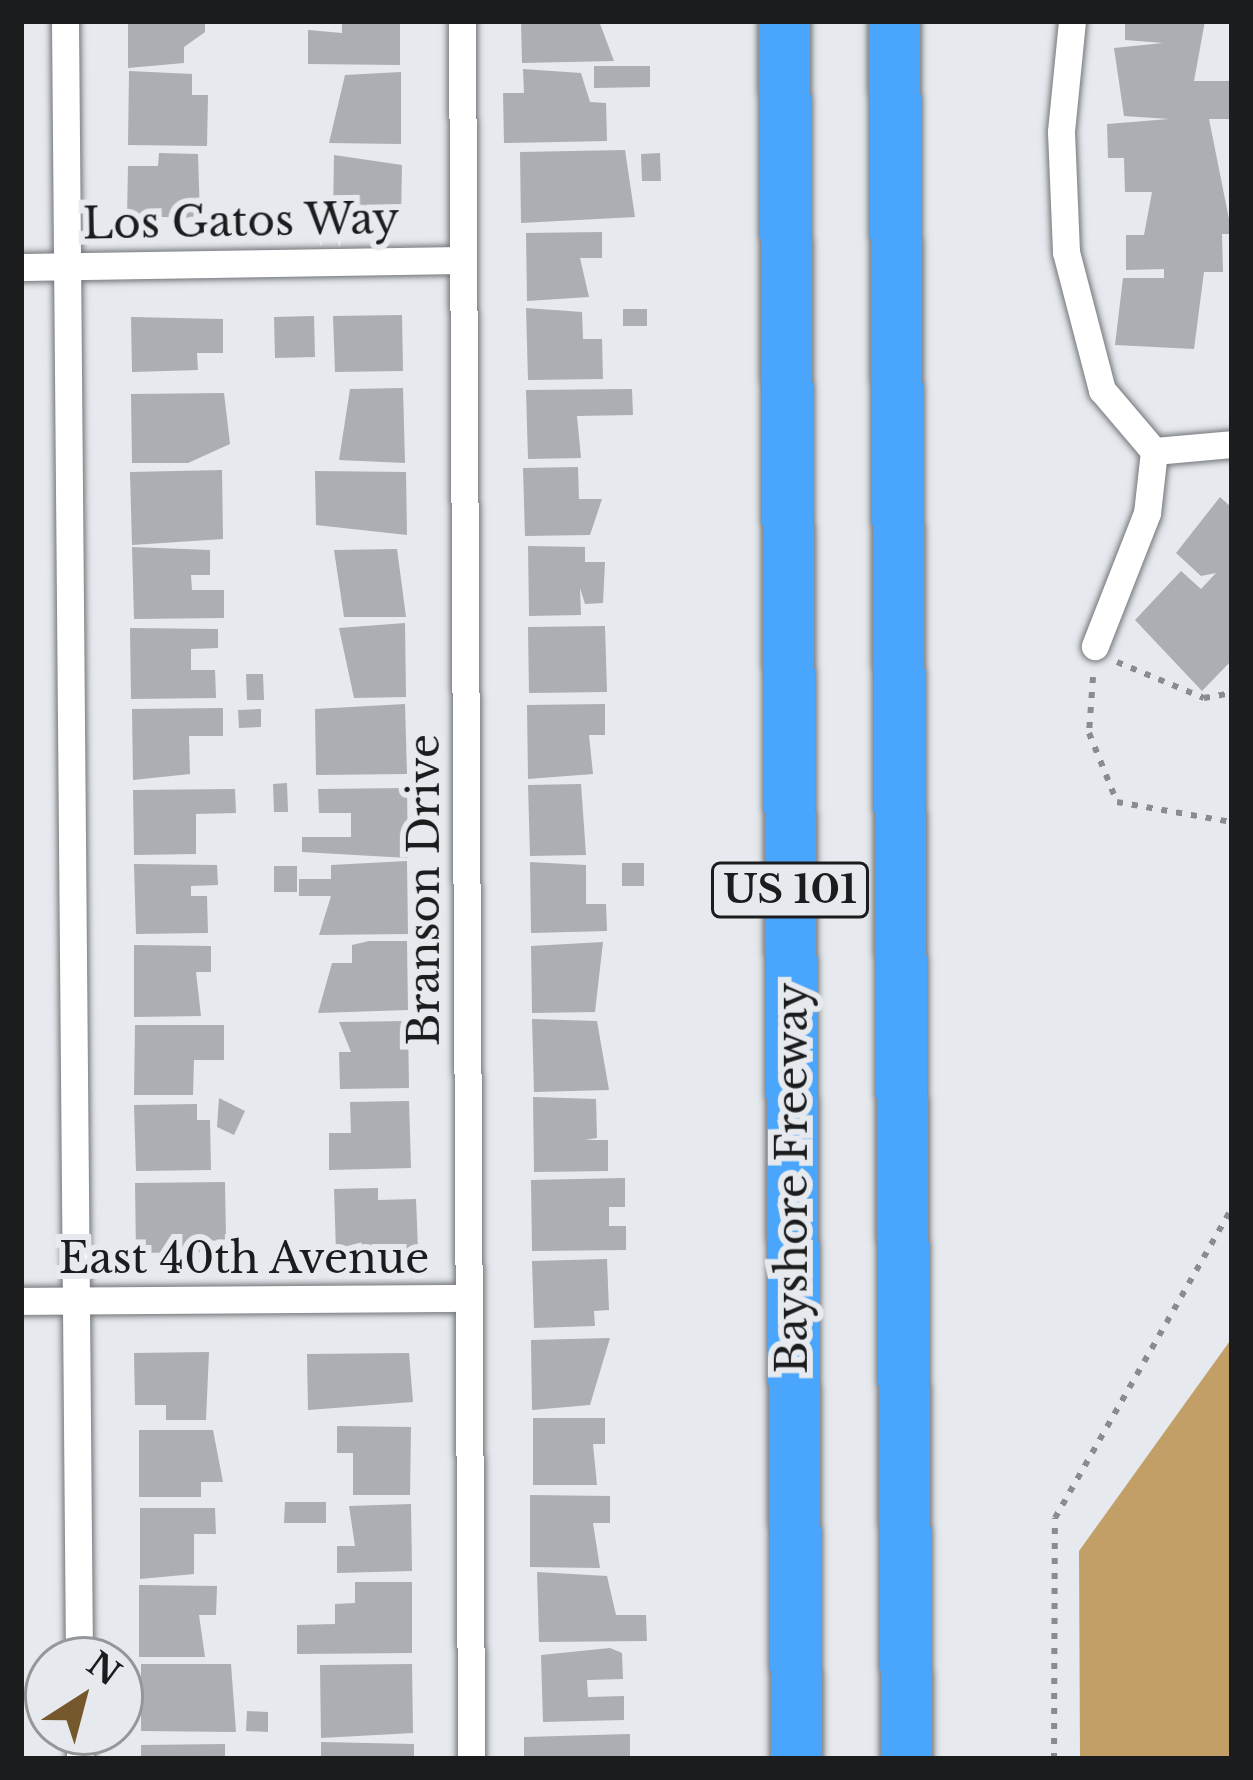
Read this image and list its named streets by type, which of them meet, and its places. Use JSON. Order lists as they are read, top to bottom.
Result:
{
  "streets": {
    "highway": ["US 101", "Bayshore Freeway"],
    "street": ["Los Gatos Way", "Branson Drive", "East 40th Avenue"]
  },
  "crossings": [
    ["Los Gatos Way", "Branson Drive"],
    ["Branson Drive", "East 40th Avenue"]
  ],
  "north": "top right"
}
